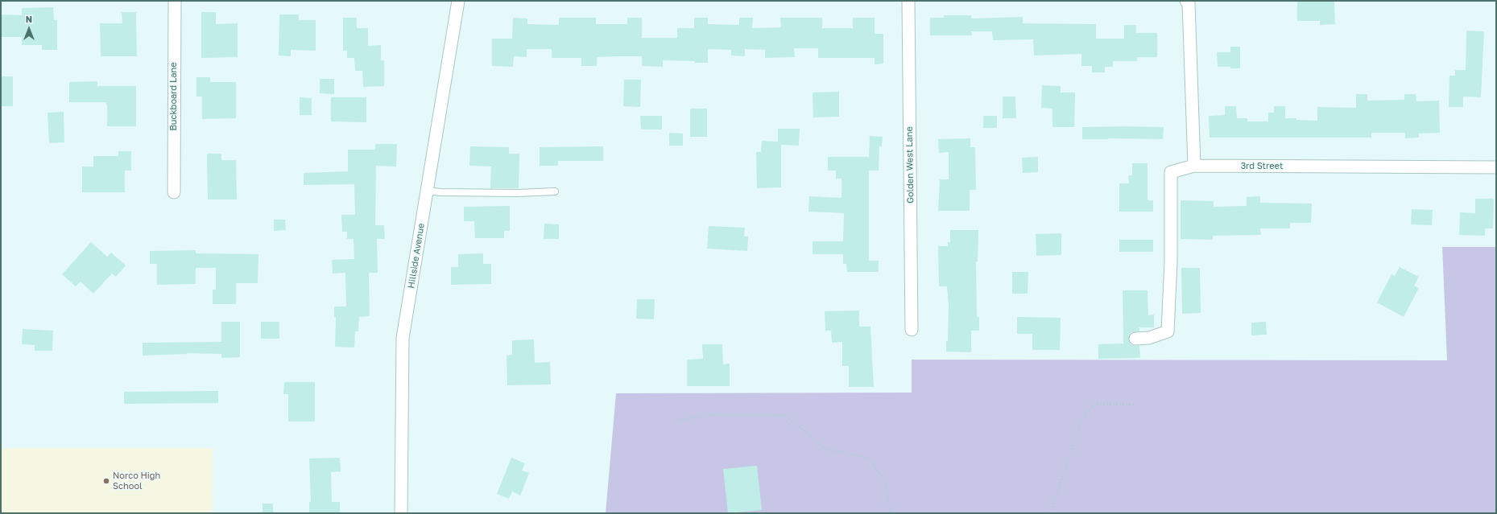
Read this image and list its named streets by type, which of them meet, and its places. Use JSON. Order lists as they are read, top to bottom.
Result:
{
  "streets": {
    "street": [
      "Buckboard Lane",
      "Golden West Lane",
      "3rd Street",
      "Hillside Avenue"
    ]
  },
  "places": ["Norco High School"],
  "north": "top"
}
